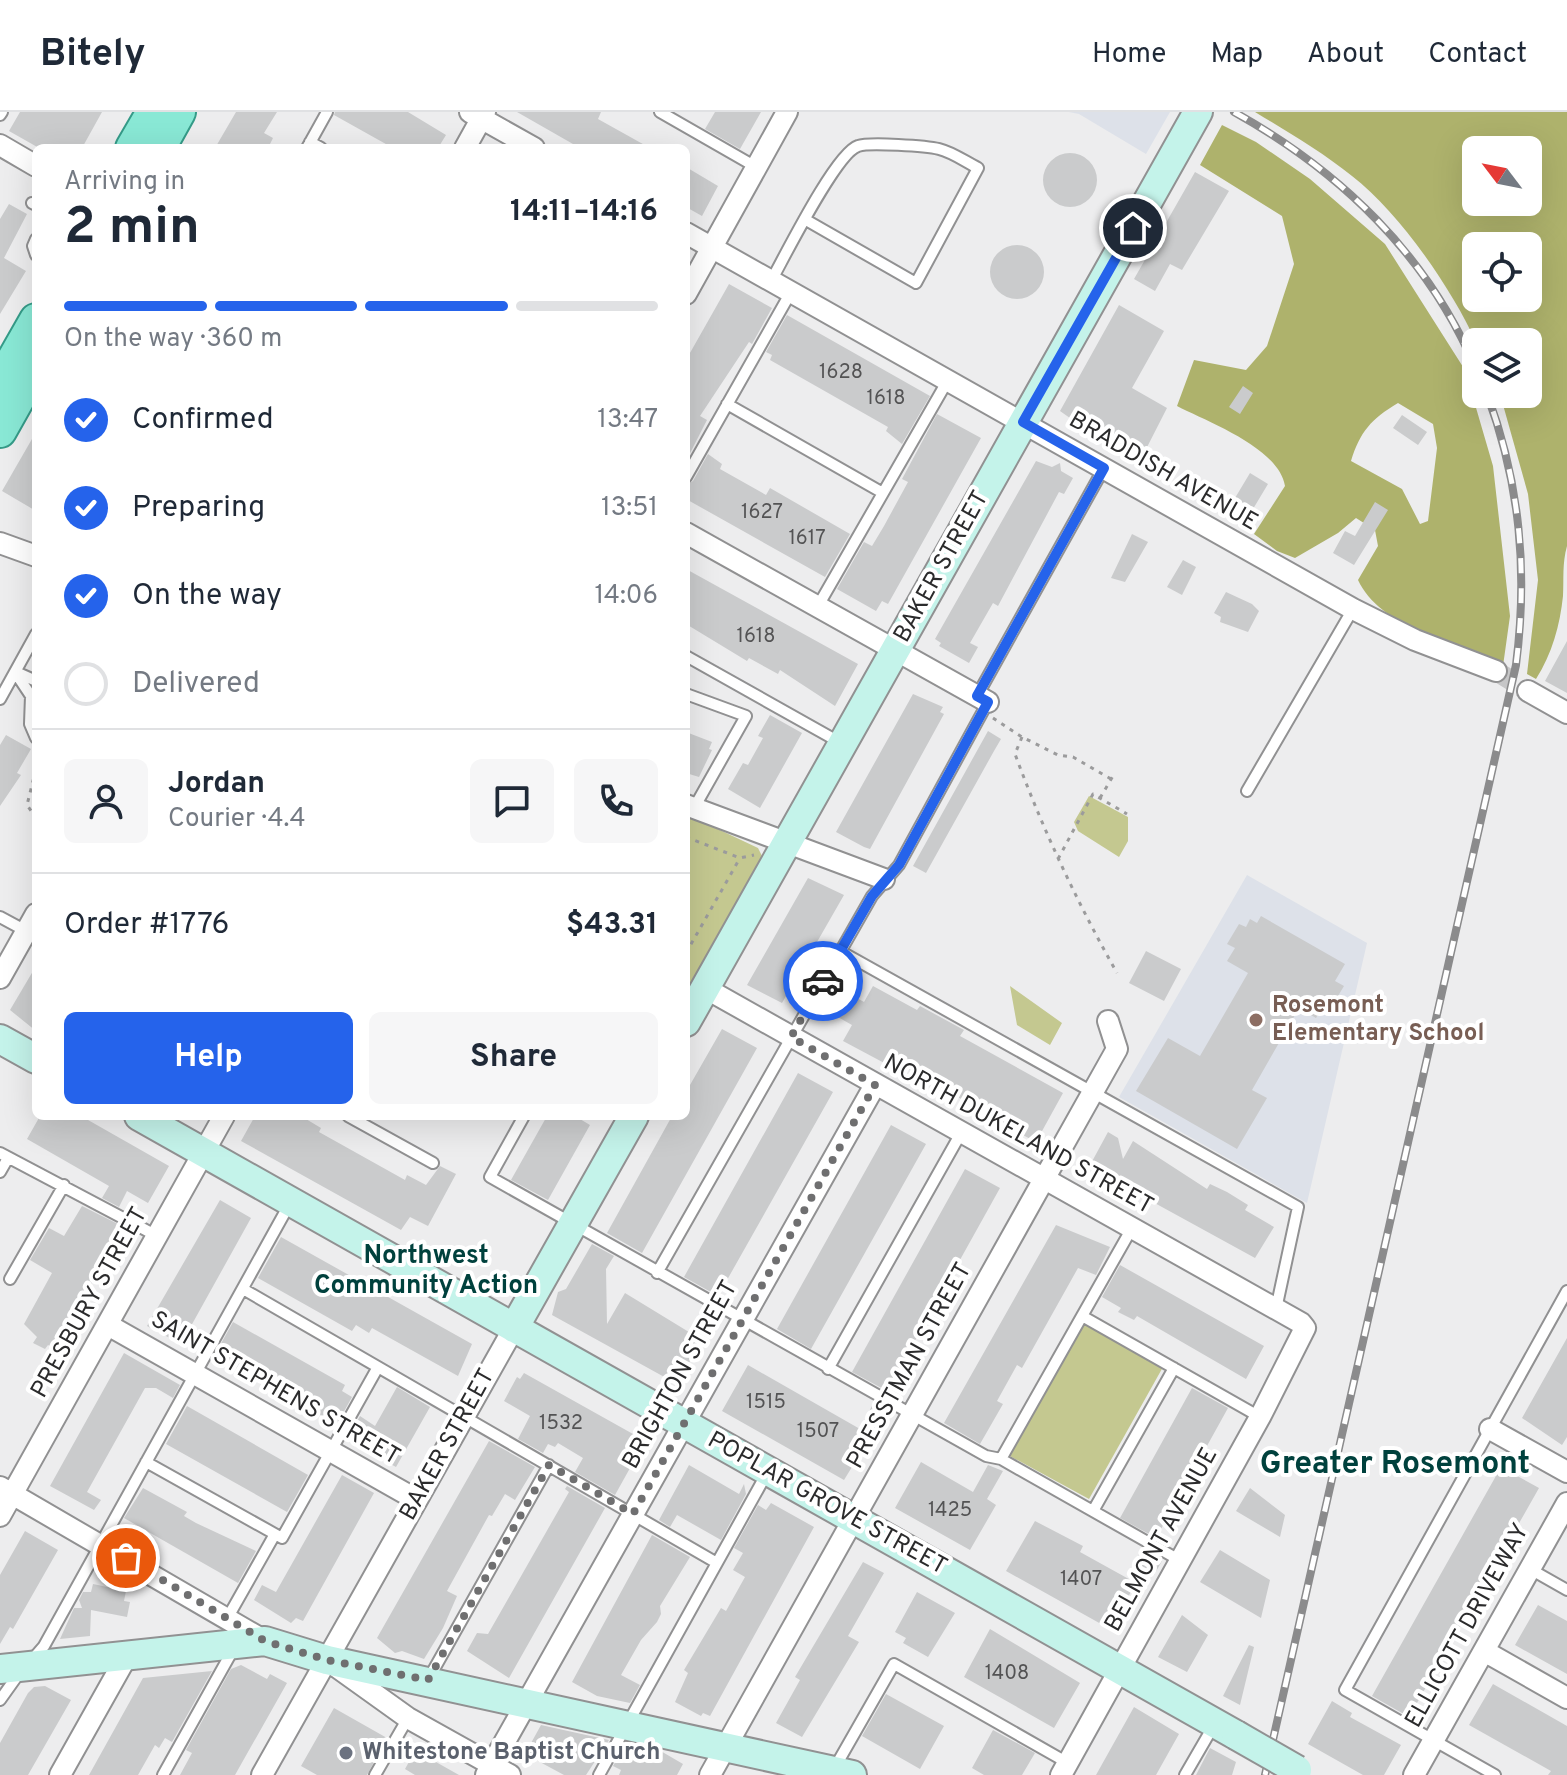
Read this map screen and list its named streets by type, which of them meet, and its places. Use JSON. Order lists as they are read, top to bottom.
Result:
{
  "streets": {
    "street": [
      "BRADDISH AVENUE",
      "BAKER STREET",
      "NORTH DUKELAND STREET",
      "PRESBURY STREET",
      "PRESSTMAN STREET",
      "BRIGHTON STREET",
      "SAINT STEPHENS STREET",
      "POPLAR GROVE STREET",
      "BELMONT AVENUE",
      "ELLICOTT DRIVEWAY"
    ]
  },
  "crossings": [
    ["BRADDISH AVENUE", "BAKER STREET"],
    ["BAKER STREET", "NORTH DUKELAND STREET"],
    ["BAKER STREET", "SAINT STEPHENS STREET"],
    ["BAKER STREET", "POPLAR GROVE STREET"],
    ["NORTH DUKELAND STREET", "PRESSTMAN STREET"],
    ["NORTH DUKELAND STREET", "BRIGHTON STREET"],
    ["NORTH DUKELAND STREET", "BELMONT AVENUE"],
    ["PRESBURY STREET", "SAINT STEPHENS STREET"],
    ["PRESBURY STREET", "POPLAR GROVE STREET"],
    ["PRESSTMAN STREET", "POPLAR GROVE STREET"],
    ["BRIGHTON STREET", "POPLAR GROVE STREET"],
    ["POPLAR GROVE STREET", "BELMONT AVENUE"]
  ],
  "districts": ["Northwest Community Action", "Greater Rosemont"],
  "places": ["Rosemont Elementary School", "Whitestone Baptist Church"],
  "house_numbers": [
    "1628",
    "1618",
    "1627",
    "1617",
    "1618",
    "1515",
    "1532",
    "1507",
    "1425",
    "1407",
    "1408"
  ],
  "north": "top left",
  "page": {
    "header": "Bitely",
    "nav": [
      "Home",
      "Map",
      "About",
      "Contact"
    ],
    "heading": ["2 min", "Arriving in", "14:11–14:16"],
    "panel": [
      "Jordan",
      "Courier · 4.4",
      "Order #1776",
      "$43.31"
    ],
    "bar": "On the way · 360 m",
    "list": [
      ["Confirmed", "13:47"],
      ["Preparing", "13:51"],
      ["On the way", "14:06"],
      "Delivered"
    ],
    "buttons": ["Help", "Share"]
  }
}
